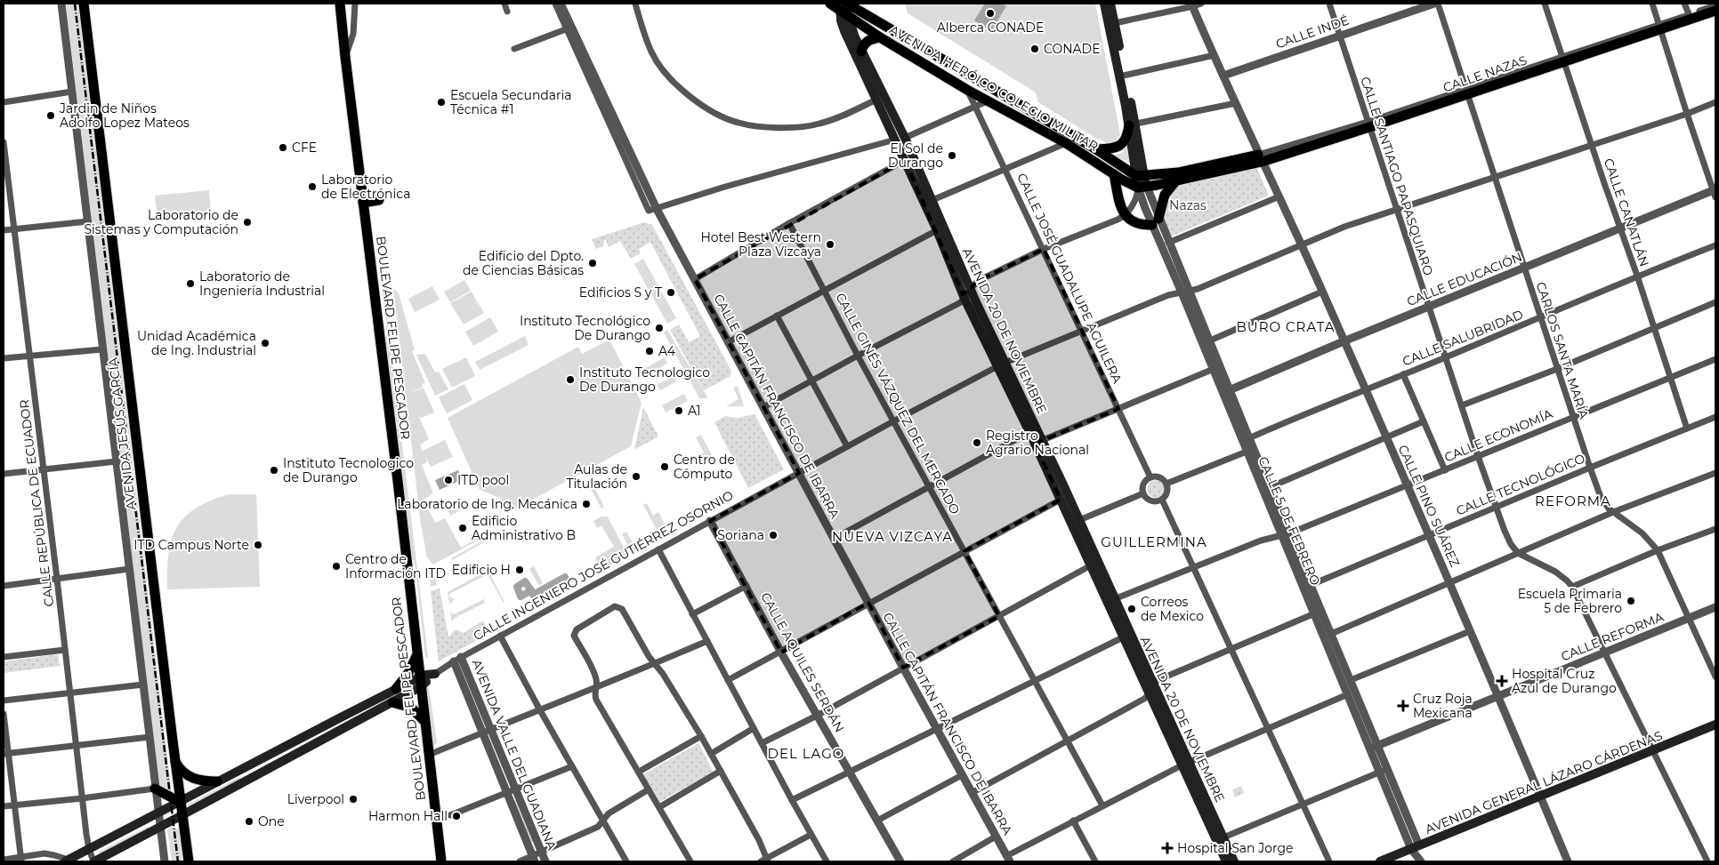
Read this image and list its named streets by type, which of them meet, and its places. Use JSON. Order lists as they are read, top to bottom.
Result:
{
  "streets": {
    "main road": [
      "CALLE NAZAS",
      "AVENIDA HERÓICO COLEGIO MILITAR",
      "AVENIDA 20 DE NOVIEMBRE",
      "BOULEVARD FELIPE PESCADOR",
      "AVENIDA JESÚS GARCÍA",
      "CALLE INGENIERO JOSÉ GUTIÉRREZ OSORNIO",
      "AVENIDA GENERAL LÁZARO CÁRDENAS"
    ],
    "street": [
      "CALLE INDÉ",
      "CALLE SANTIAGO PAPASQUIARO",
      "CALLE CANATLÁN",
      "CALLE JOSÉ GUADALUPE AGUILERA",
      "CALLE EDUCACIÓN",
      "CALLE SALUBRIDAD",
      "CARLOS SANTA MARÍA",
      "CALLE GINÉS VÁZQUEZ DEL MERCADO",
      "CALLE CAPITÁN FRANCISCO DE IBARRA",
      "CALLE ECONOMÍA",
      "CALLE TECNOLÓGICO",
      "CALLE REPÚBLICA DE ECUADOR",
      "CALLE PINO SUÁREZ",
      "CALLE 5 DE FEBRERO",
      "CALLE REFORMA",
      "CALLE AQUILES SERDÁN",
      "AVENIDA VALLE DEL GUADIANA"
    ]
  },
  "crossings": [
    ["CALLE INDÉ", "CALLE SANTIAGO PAPASQUIARO"],
    ["CALLE INDÉ", "CALLE PINO SUÁREZ"],
    ["CALLE NAZAS", "CALLE SANTIAGO PAPASQUIARO"],
    ["CALLE NAZAS", "CALLE CANATLÁN"],
    ["CALLE NAZAS", "CARLOS SANTA MARÍA"],
    ["CALLE NAZAS", "CALLE PINO SUÁREZ"],
    ["AVENIDA HERÓICO COLEGIO MILITAR", "CALLE JOSÉ GUADALUPE AGUILERA"],
    ["AVENIDA HERÓICO COLEGIO MILITAR", "AVENIDA 20 DE NOVIEMBRE"],
    ["AVENIDA HERÓICO COLEGIO MILITAR", "CALLE 5 DE FEBRERO"],
    ["CALLE SANTIAGO PAPASQUIARO", "CALLE EDUCACIÓN"],
    ["CALLE SANTIAGO PAPASQUIARO", "CALLE SALUBRIDAD"],
    ["CALLE SANTIAGO PAPASQUIARO", "CALLE ECONOMÍA"],
    ["CALLE SANTIAGO PAPASQUIARO", "CALLE TECNOLÓGICO"],
    ["CALLE SANTIAGO PAPASQUIARO", "CALLE INGENIERO JOSÉ GUTIÉRREZ OSORNIO"],
    ["CALLE CANATLÁN", "CALLE EDUCACIÓN"],
    ["CALLE CANATLÁN", "CALLE SALUBRIDAD"],
    ["CALLE CANATLÁN", "CALLE ECONOMÍA"],
    ["CALLE CANATLÁN", "CALLE TECNOLÓGICO"],
    ["CALLE CANATLÁN", "CALLE INGENIERO JOSÉ GUTIÉRREZ OSORNIO"],
    ["CALLE JOSÉ GUADALUPE AGUILERA", "CALLE INGENIERO JOSÉ GUTIÉRREZ OSORNIO"],
    ["CALLE EDUCACIÓN", "CARLOS SANTA MARÍA"],
    ["CALLE EDUCACIÓN", "CALLE PINO SUÁREZ"],
    ["CALLE EDUCACIÓN", "CALLE 5 DE FEBRERO"],
    ["AVENIDA 20 DE NOVIEMBRE", "CALLE ECONOMÍA"],
    ["AVENIDA 20 DE NOVIEMBRE", "CALLE INGENIERO JOSÉ GUTIÉRREZ OSORNIO"],
    ["BOULEVARD FELIPE PESCADOR", "CALLE INGENIERO JOSÉ GUTIÉRREZ OSORNIO"],
    ["CALLE SALUBRIDAD", "CARLOS SANTA MARÍA"],
    ["CALLE SALUBRIDAD", "CALLE PINO SUÁREZ"],
    ["CALLE SALUBRIDAD", "CALLE 5 DE FEBRERO"],
    ["CARLOS SANTA MARÍA", "CALLE ECONOMÍA"],
    ["CARLOS SANTA MARÍA", "CALLE TECNOLÓGICO"],
    ["CARLOS SANTA MARÍA", "CALLE INGENIERO JOSÉ GUTIÉRREZ OSORNIO"],
    ["CARLOS SANTA MARÍA", "CALLE REFORMA"],
    ["CALLE GINÉS VÁZQUEZ DEL MERCADO", "CALLE INGENIERO JOSÉ GUTIÉRREZ OSORNIO"],
    ["CALLE CAPITÁN FRANCISCO DE IBARRA", "CALLE INGENIERO JOSÉ GUTIÉRREZ OSORNIO"],
    ["CALLE ECONOMÍA", "CALLE PINO SUÁREZ"],
    ["CALLE ECONOMÍA", "CALLE 5 DE FEBRERO"],
    ["CALLE TECNOLÓGICO", "CALLE PINO SUÁREZ"],
    ["CALLE TECNOLÓGICO", "CALLE 5 DE FEBRERO"],
    ["CALLE PINO SUÁREZ", "CALLE INGENIERO JOSÉ GUTIÉRREZ OSORNIO"],
    ["CALLE PINO SUÁREZ", "CALLE REFORMA"],
    ["CALLE PINO SUÁREZ", "AVENIDA GENERAL LÁZARO CÁRDENAS"],
    ["CALLE 5 DE FEBRERO", "CALLE INGENIERO JOSÉ GUTIÉRREZ OSORNIO"],
    ["CALLE 5 DE FEBRERO", "CALLE REFORMA"],
    ["CALLE 5 DE FEBRERO", "AVENIDA GENERAL LÁZARO CÁRDENAS"],
    ["CALLE INGENIERO JOSÉ GUTIÉRREZ OSORNIO", "CALLE AQUILES SERDÁN"],
    ["CALLE INGENIERO JOSÉ GUTIÉRREZ OSORNIO", "AVENIDA VALLE DEL GUADIANA"]
  ],
  "districts": [
    "BURO CRATA",
    "REFORMA",
    "NUEVA VIZCAYA",
    "GUILLERMINA",
    "DEL LAGO"
  ],
  "parks": ["Nazas"],
  "places": {
    "other": [
      "Alberca CONADE",
      "CONADE",
      "Escuela Secundaria Técnica #1",
      "Jardin de Niños Adolfo Lopez Mateos",
      "CFE",
      "El Sol de Durango",
      "Laboratorio de Electrónica",
      "Laboratorio de Sistemas y Computación",
      "Hotel Best Western Plaza Vizcaya",
      "Edificio del Dpto. de Ciencias Básicas",
      "Laboratorio de Ingeniería Industrial",
      "Edificios S y T",
      "Instituto Tecnológico De Durango",
      "Unidad Académica de Ing. Industrial",
      "A4",
      "Instituto Tecnologico De Durango",
      "A1",
      "Registro Agrario Nacional",
      "Centro de Cómputo",
      "Instituto Tecnologico de Durango",
      "Aulas de Titulación",
      "ITD pool",
      "Laboratorio de Ing. Mecánica",
      "Edificio Administrativo B",
      "Soriana",
      "ITD Campus Norte",
      "Centro de Información ITD",
      "Edificio H",
      "Escuela Primaria 5 de Febrero",
      "Correos de Mexico",
      "Liverpool",
      "Harmon Hall",
      "One"
    ],
    "health": ["Hospital Cruz Azul de Durango", "Cruz Roja Mexicana", "Hospital San Jorge"]
  }
}
